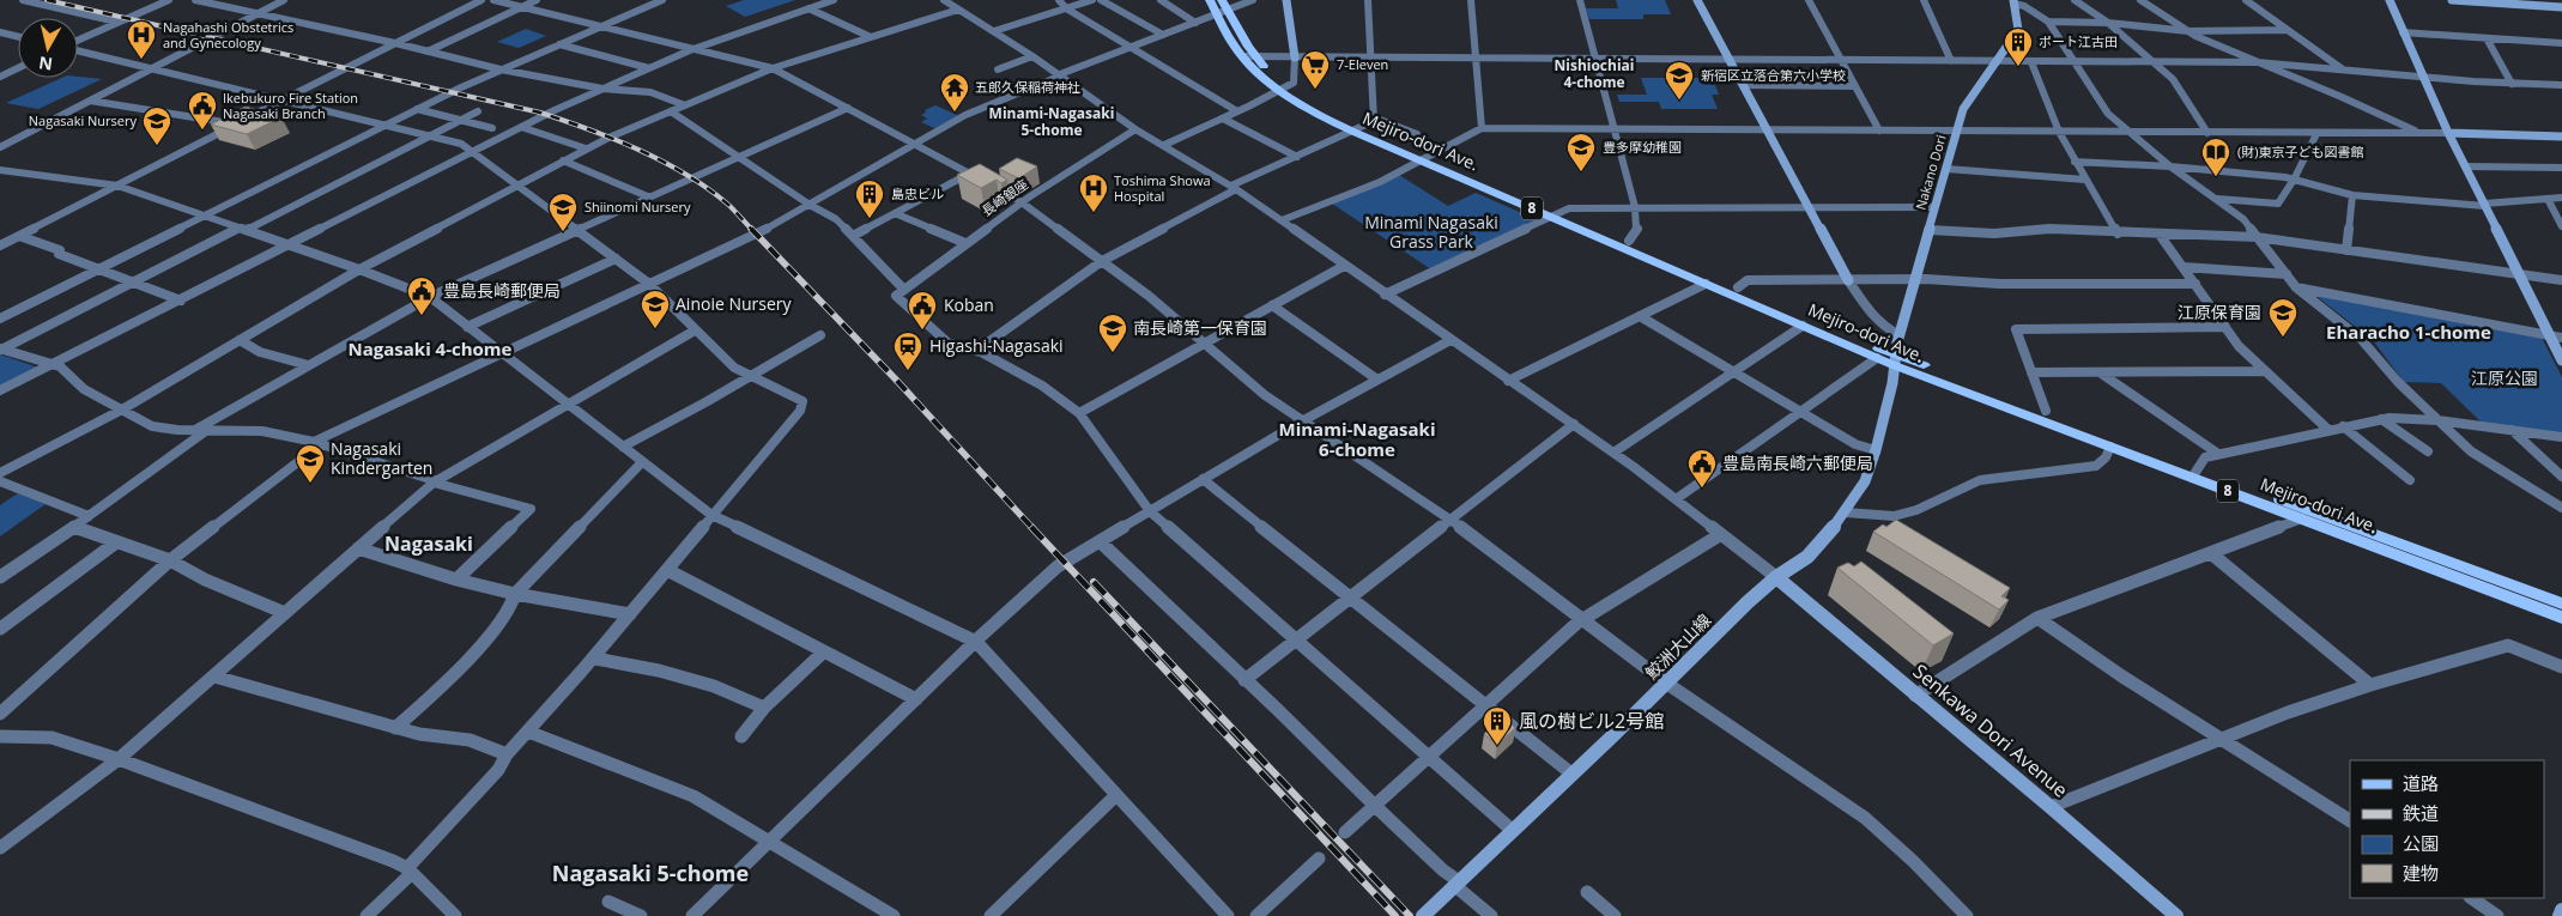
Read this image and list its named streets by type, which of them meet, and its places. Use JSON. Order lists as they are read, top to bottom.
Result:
{
  "streets": {
    "main road": ["Mejiro-dori Ave.", "8"],
    "street": [
      "Nakano Dori",
      "長崎銀座",
      "鮫洲大山線",
      "Senkawa Dori Avenue"
    ]
  },
  "crossings": [
    ["Mejiro-dori Ave.", "Nakano Dori"],
    ["Mejiro-dori Ave.", "鮫洲大山線"],
    ["Nakano Dori", "鮫洲大山線"],
    ["鮫洲大山線", "Senkawa Dori Avenue"]
  ],
  "districts": [
    "Nishiochiai 4-chome",
    "Minami-Nagasaki 5-chome",
    "Eharacho 1-chome",
    "Nagasaki 4-chome",
    "Minami-Nagasaki 6-chome",
    "Nagasaki",
    "Nagasaki 5-chome"
  ],
  "parks": ["Minami Nagasaki Grass Park", "江原公園"],
  "places": {
    "hospital": ["Nagahashi Obstetrics and Gynecology", "Toshima Showa Hospital"],
    "building": ["ポート江古田", "島忠ビル", "風の樹ビル2号館"],
    "supermarket": ["7-Eleven"],
    "school or university": [
      "新宿区立落合第六小学校",
      "Nagasaki Nursery",
      "豊多摩幼稚園",
      "Shiinomi Nursery",
      "Ainoie Nursery",
      "江原保育園",
      "南長崎第一保育園",
      "Nagasaki Kindergarten"
    ],
    "temple": ["五郎久保稲荷神社"],
    "public building": [
      "Ikebukuro Fire Station Nagasaki Branch",
      "豊島長崎郵便局",
      "Koban",
      "豊島南長崎六郵便局"
    ],
    "library": ["(財)東京子ども図書館"],
    "station": ["Higashi-Nagasaki"]
  },
  "legend": [
    "道路",
    "鉄道",
    "公園",
    "建物"
  ],
  "north": "bottom"
}
